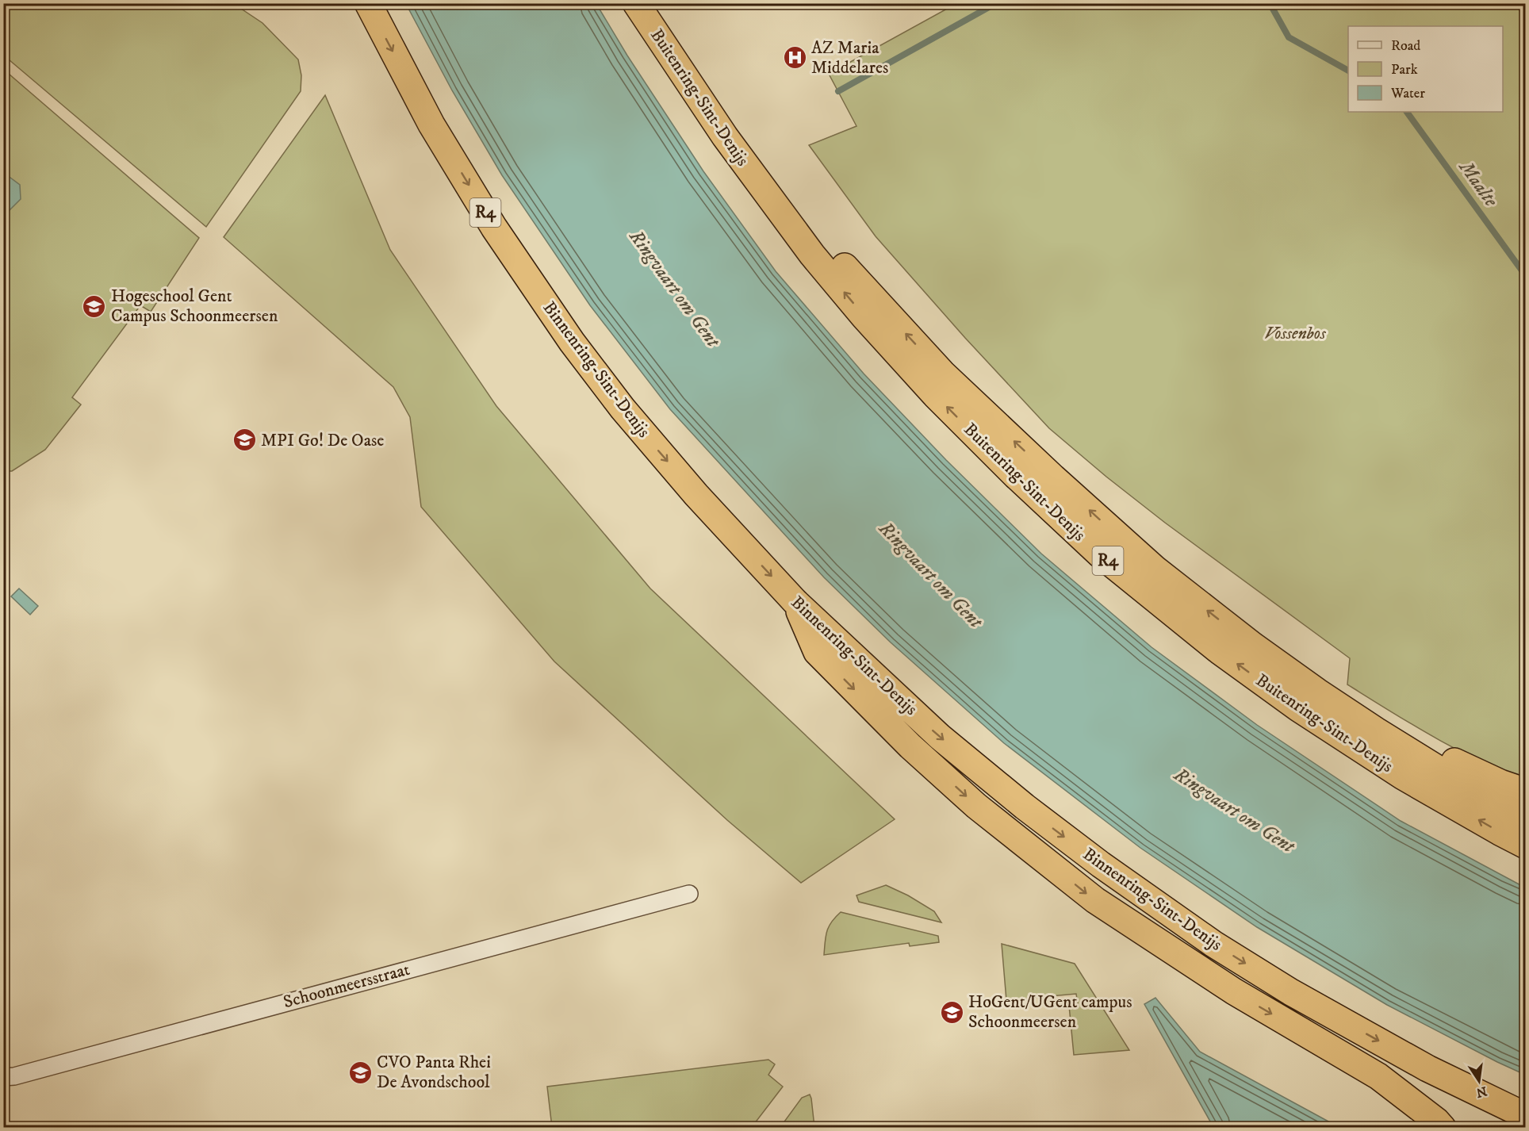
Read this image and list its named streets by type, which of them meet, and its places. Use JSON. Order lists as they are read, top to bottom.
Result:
{
  "streets": {
    "highway": ["Buitenring-Sint-Denijs", "R4", "Binnenring-Sint-Denijs"],
    "street": ["Schoonmeersstraat"]
  },
  "water": ["Maalte", "Ringvaart om Gent"],
  "parks": ["Vossenbos"],
  "places": {
    "hospital": ["AZ Maria Middelares"],
    "school or university": [
      "Hogeschool Gent Campus Schoonmeersen",
      "MPI Go! De Oase",
      "HoGent/UGent campus Schoonmeersen",
      "CVO Panta Rhei De Avondschool"
    ]
  },
  "legend": ["Road", "Park", "Water"],
  "north": "bottom"
}
